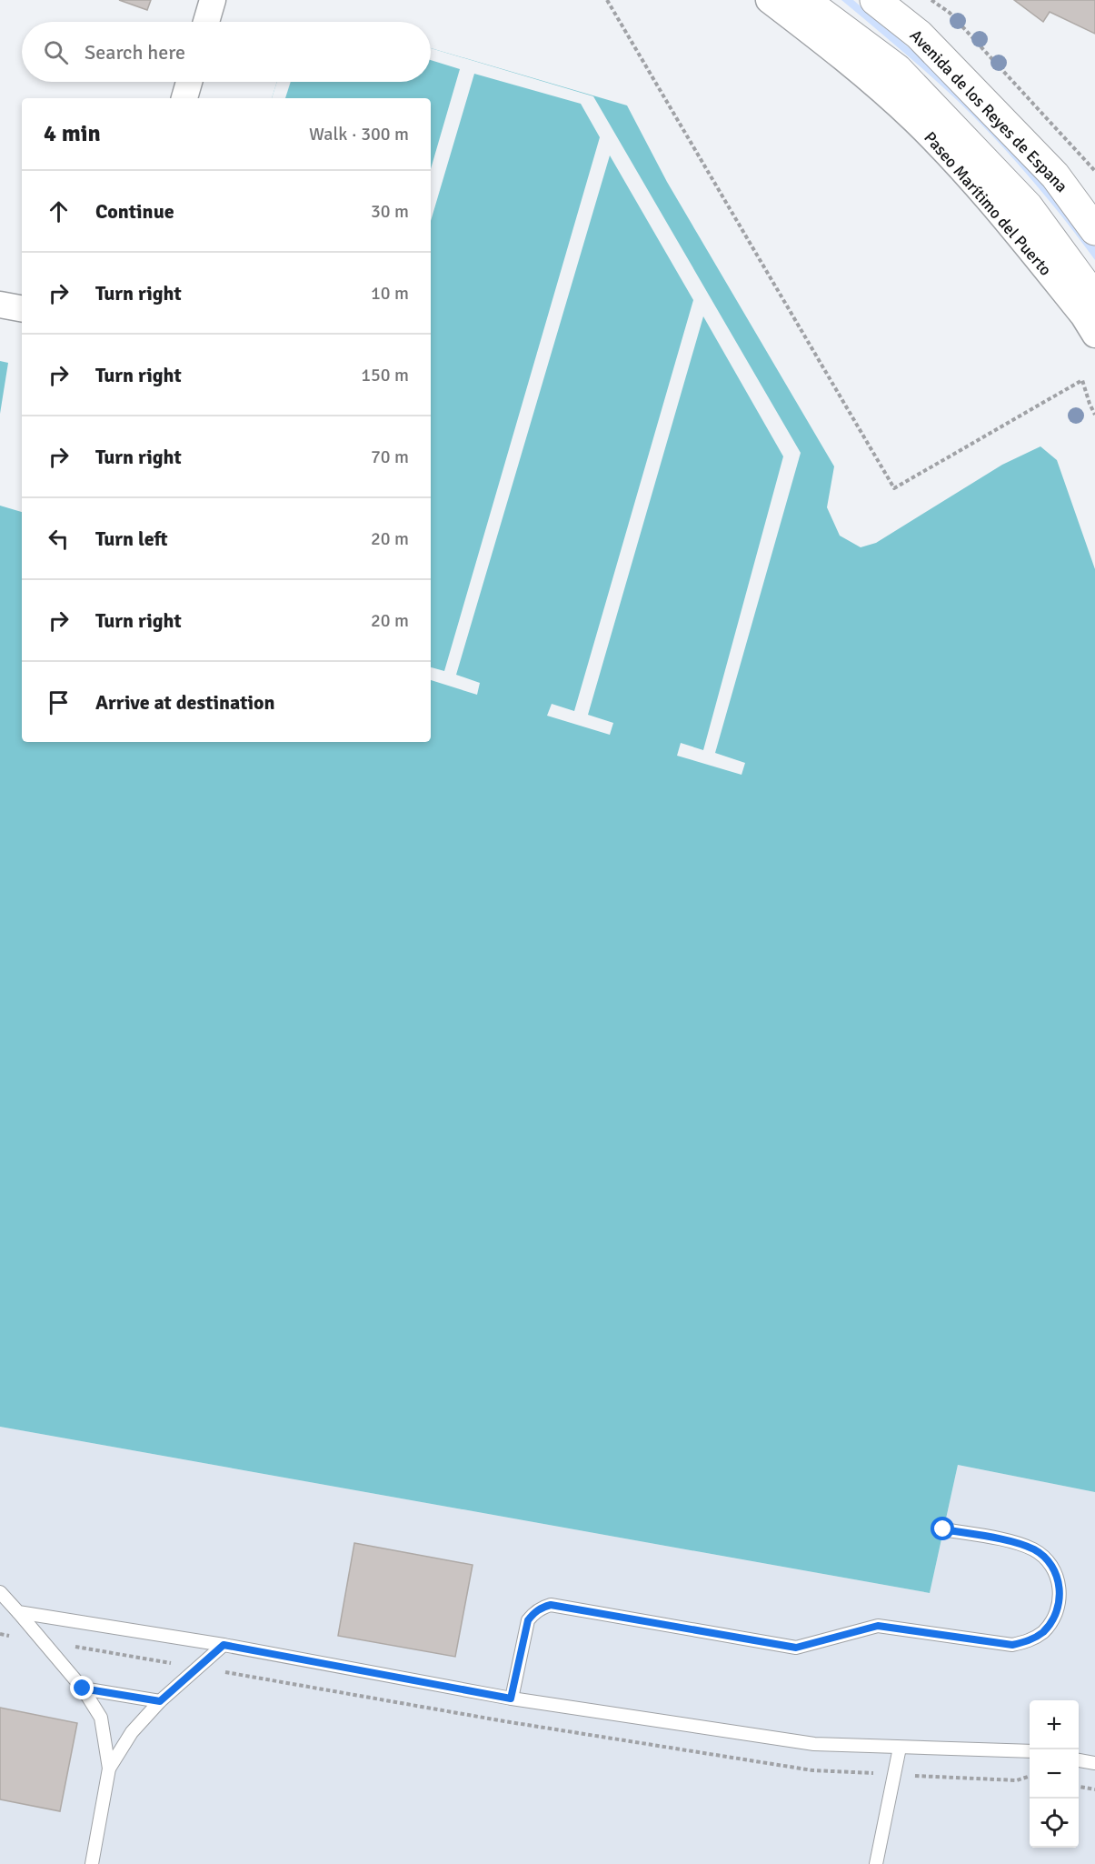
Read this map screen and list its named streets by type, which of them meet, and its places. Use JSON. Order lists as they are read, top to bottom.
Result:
{
  "streets": {
    "main road": ["Avenida de los Reyes de Espana"],
    "street": ["Paseo Marítimo del Puerto"]
  },
  "page": {
    "search": "Search here",
    "heading": ["4 min", "Walk · 300 m"],
    "list": [
      ["Continue", "30 m"],
      ["Turn right", "10 m"],
      ["Turn right", "150 m"],
      ["Turn right", "70 m"],
      ["Turn left", "20 m"],
      ["Turn right", "20 m"],
      "Arrive at destination"
    ],
    "map_buttons": ["+", "−"]
  }
}
